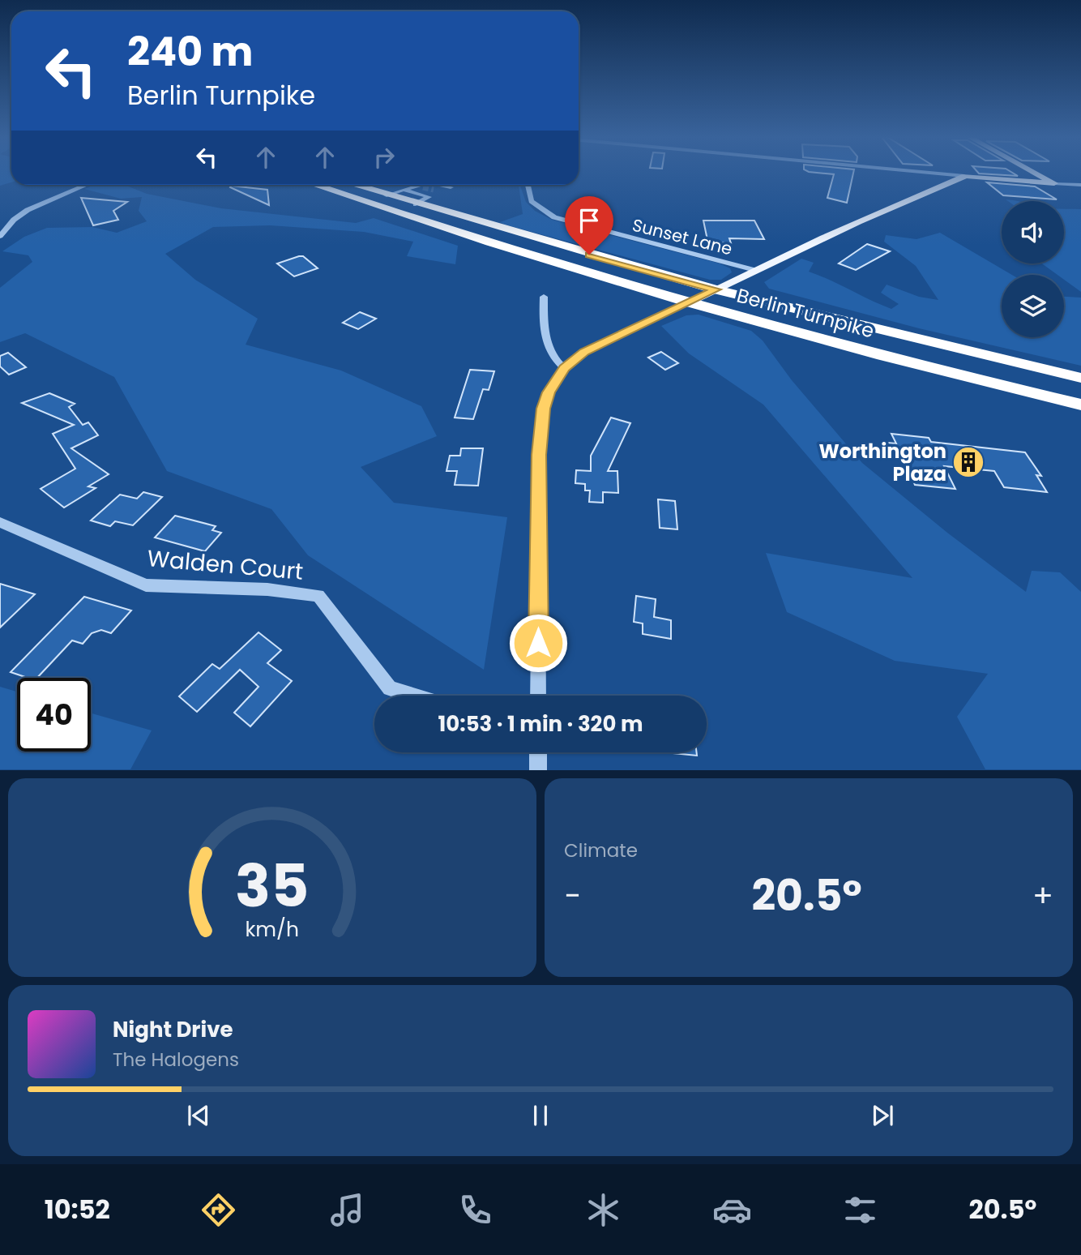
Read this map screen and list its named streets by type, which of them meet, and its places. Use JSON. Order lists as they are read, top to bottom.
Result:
{
  "streets": {
    "highway": ["Berlin Turnpike"],
    "street": ["Sunset Lane", "Walden Court"]
  },
  "places": {
    "building": ["Worthington Plaza"]
  },
  "page": {
    "turn": ["240 m", "Berlin Turnpike"],
    "limit": "40",
    "trip": "10:53 · 1 min · 320 m",
    "tile": "Climate",
    "heat": ["−", "20.5°", "+"],
    "song": ["Night Drive", "The Halogens"],
    "tabs": ["10:52", "20.5°"],
    "gauge": ["35", "km/h"]
  }
}
